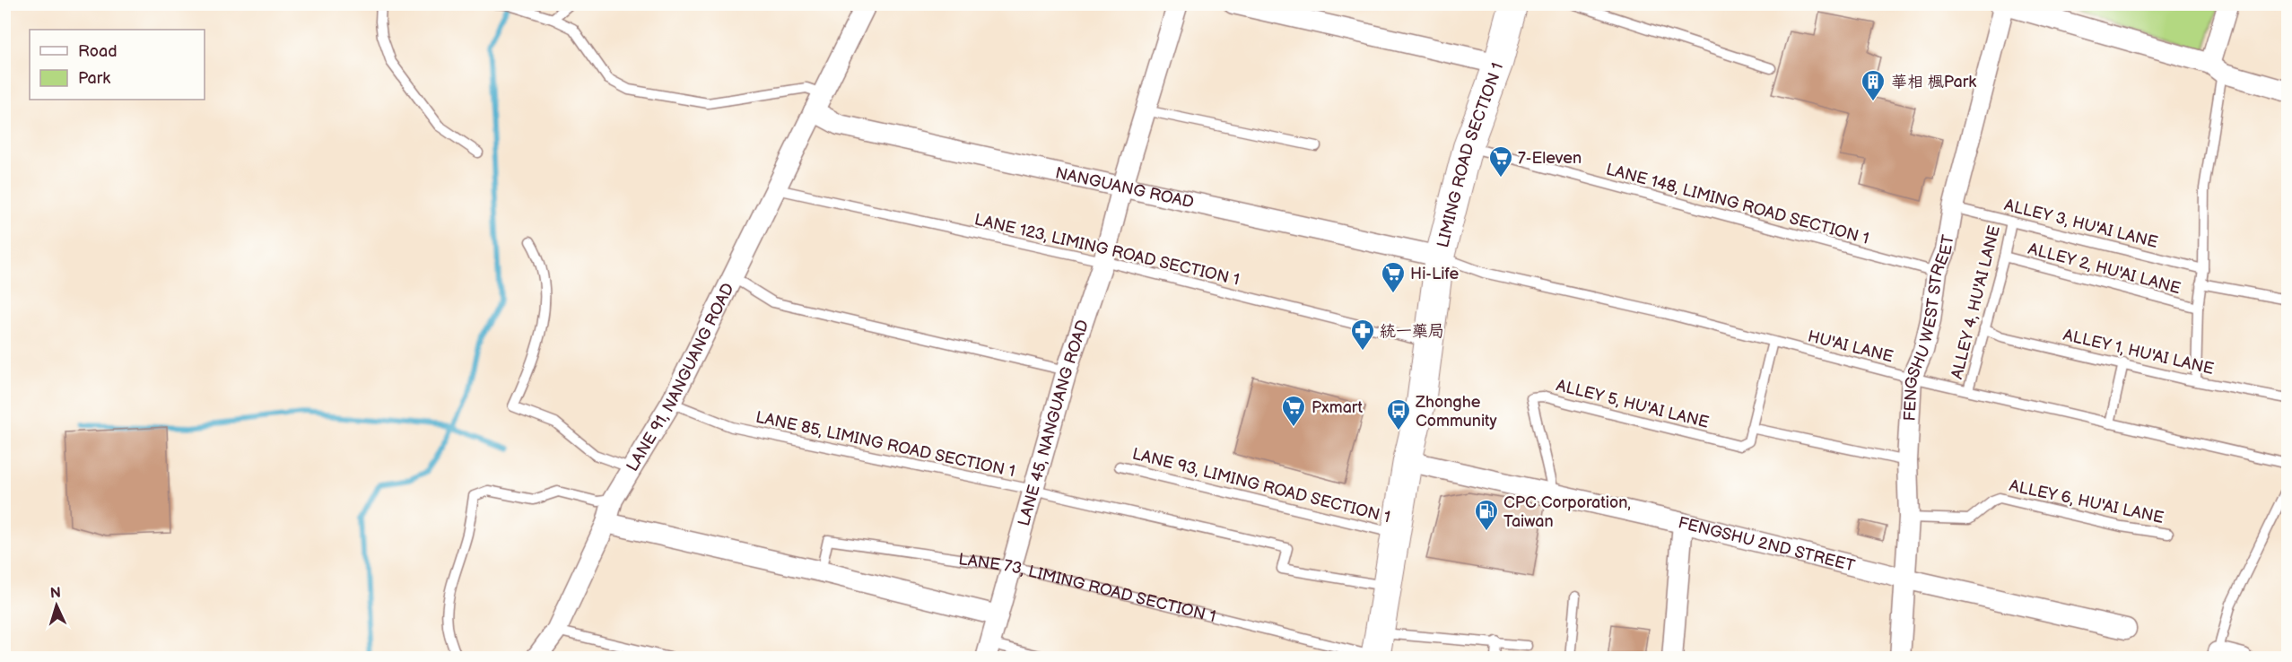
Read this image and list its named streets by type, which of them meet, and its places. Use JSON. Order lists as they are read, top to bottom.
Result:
{
  "streets": {
    "main road": ["LIMING ROAD SECTION 1"],
    "street": [
      "NANGUANG ROAD",
      "FENGSHU WEST STREET",
      "LANE 91, NANGUANG ROAD",
      "LANE 45, NANGUANG ROAD",
      "FENGSHU 2ND STREET"
    ],
    "lane": [
      "LANE 148, LIMING ROAD SECTION 1",
      "ALLEY 3, HU'AI LANE",
      "LANE 123, LIMING ROAD SECTION 1",
      "ALLEY 2, HU'AI LANE",
      "ALLEY 4, HU'AI LANE",
      "HU'AI LANE",
      "ALLEY 1, HU'AI LANE",
      "ALLEY 5, HU'AI LANE",
      "LANE 85, LIMING ROAD SECTION 1",
      "LANE 93, LIMING ROAD SECTION 1",
      "ALLEY 6, HU'AI LANE",
      "LANE 73, LIMING ROAD SECTION 1"
    ]
  },
  "crossings": [
    ["LIMING ROAD SECTION 1", "NANGUANG ROAD"],
    ["LIMING ROAD SECTION 1", "LANE 148, LIMING ROAD SECTION 1"],
    ["LIMING ROAD SECTION 1", "LANE 123, LIMING ROAD SECTION 1"],
    ["LIMING ROAD SECTION 1", "HU'AI LANE"],
    ["LIMING ROAD SECTION 1", "LANE 85, LIMING ROAD SECTION 1"],
    ["LIMING ROAD SECTION 1", "LANE 93, LIMING ROAD SECTION 1"],
    ["LIMING ROAD SECTION 1", "FENGSHU 2ND STREET"],
    ["LIMING ROAD SECTION 1", "LANE 73, LIMING ROAD SECTION 1"],
    ["NANGUANG ROAD", "HU'AI LANE"],
    ["NANGUANG ROAD", "LANE 91, NANGUANG ROAD"],
    ["NANGUANG ROAD", "LANE 45, NANGUANG ROAD"],
    ["LANE 148, LIMING ROAD SECTION 1", "FENGSHU WEST STREET"],
    ["ALLEY 3, HU'AI LANE", "ALLEY 4, HU'AI LANE"],
    ["ALLEY 3, HU'AI LANE", "FENGSHU WEST STREET"],
    ["LANE 123, LIMING ROAD SECTION 1", "LANE 91, NANGUANG ROAD"],
    ["LANE 123, LIMING ROAD SECTION 1", "LANE 45, NANGUANG ROAD"],
    ["ALLEY 2, HU'AI LANE", "ALLEY 4, HU'AI LANE"],
    ["ALLEY 4, HU'AI LANE", "HU'AI LANE"],
    ["ALLEY 4, HU'AI LANE", "ALLEY 1, HU'AI LANE"],
    ["FENGSHU WEST STREET", "HU'AI LANE"],
    ["FENGSHU WEST STREET", "ALLEY 6, HU'AI LANE"],
    ["FENGSHU WEST STREET", "FENGSHU 2ND STREET"],
    ["HU'AI LANE", "ALLEY 5, HU'AI LANE"],
    ["LANE 91, NANGUANG ROAD", "LANE 85, LIMING ROAD SECTION 1"],
    ["ALLEY 5, HU'AI LANE", "FENGSHU 2ND STREET"],
    ["LANE 45, NANGUANG ROAD", "LANE 85, LIMING ROAD SECTION 1"],
    ["LANE 45, NANGUANG ROAD", "LANE 73, LIMING ROAD SECTION 1"]
  ],
  "places": {
    "building": ["華相 楓Park"],
    "supermarket": ["7-Eleven", "Hi-Life", "Pxmart"],
    "pharmacy": ["統一藥局"],
    "bus stop": ["Zhonghe Community"],
    "fuel station": ["CPC Corporation, Taiwan"]
  },
  "legend": ["Road", "Park"],
  "north": "top"
}
